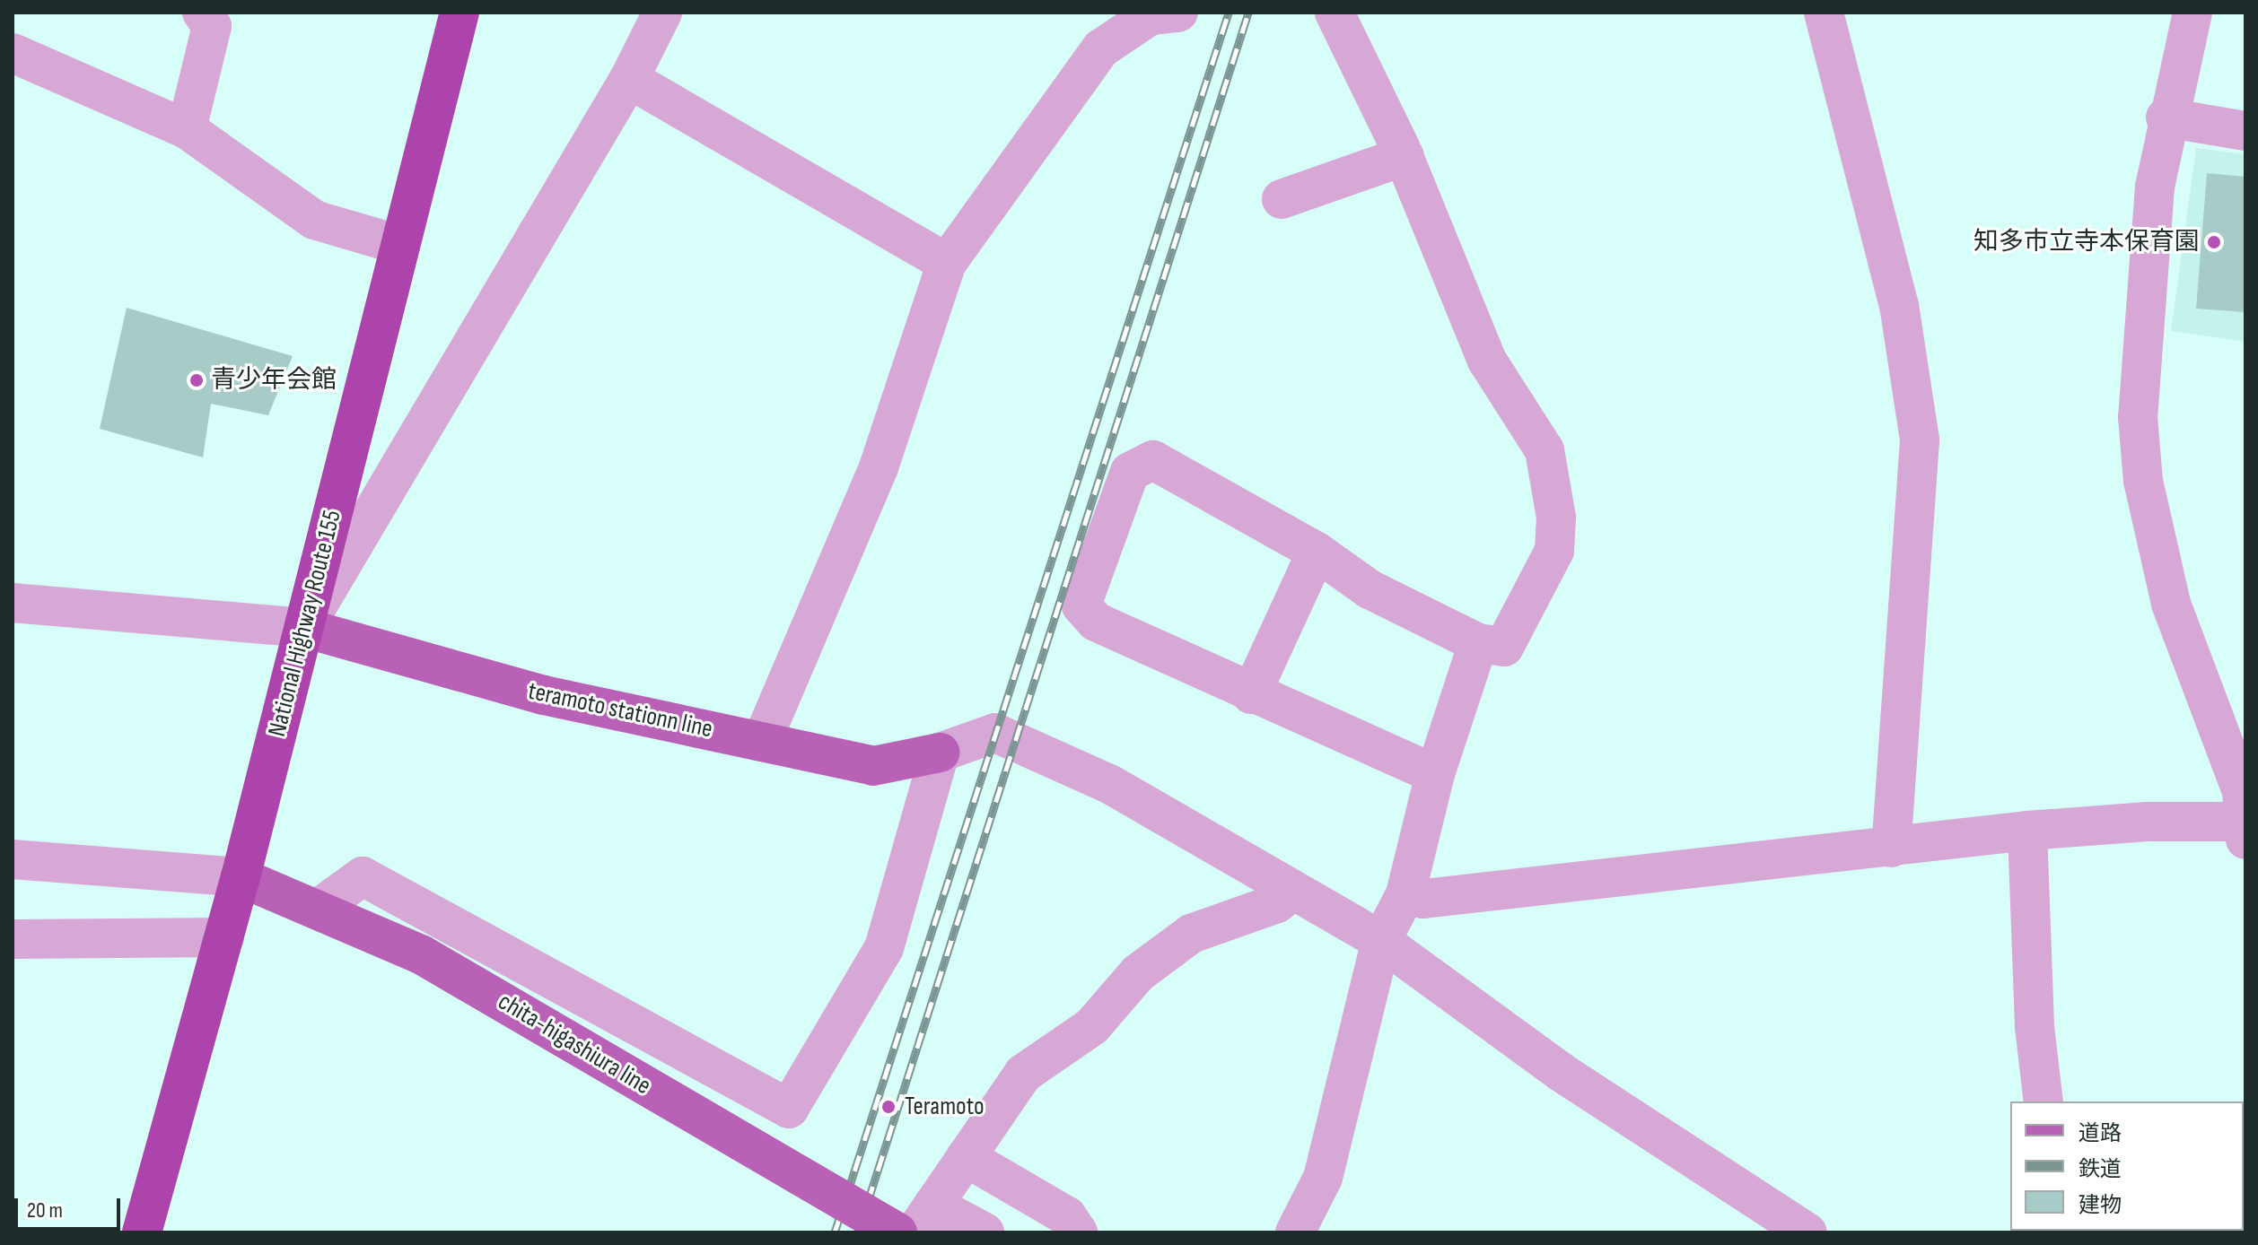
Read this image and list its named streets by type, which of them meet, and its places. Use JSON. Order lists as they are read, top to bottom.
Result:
{
  "streets": {
    "highway": ["National Highway Route 155"],
    "main road": ["teramoto stationn line", "chita-higashiura line"]
  },
  "crossings": [
    ["National Highway Route 155", "teramoto stationn line"],
    ["National Highway Route 155", "chita-higashiura line"]
  ],
  "places": ["知多市立寺本保育園", "青少年会館", "Teramoto"],
  "legend": ["道路", "鉄道", "建物"],
  "scale_bar": "20 m"
}
